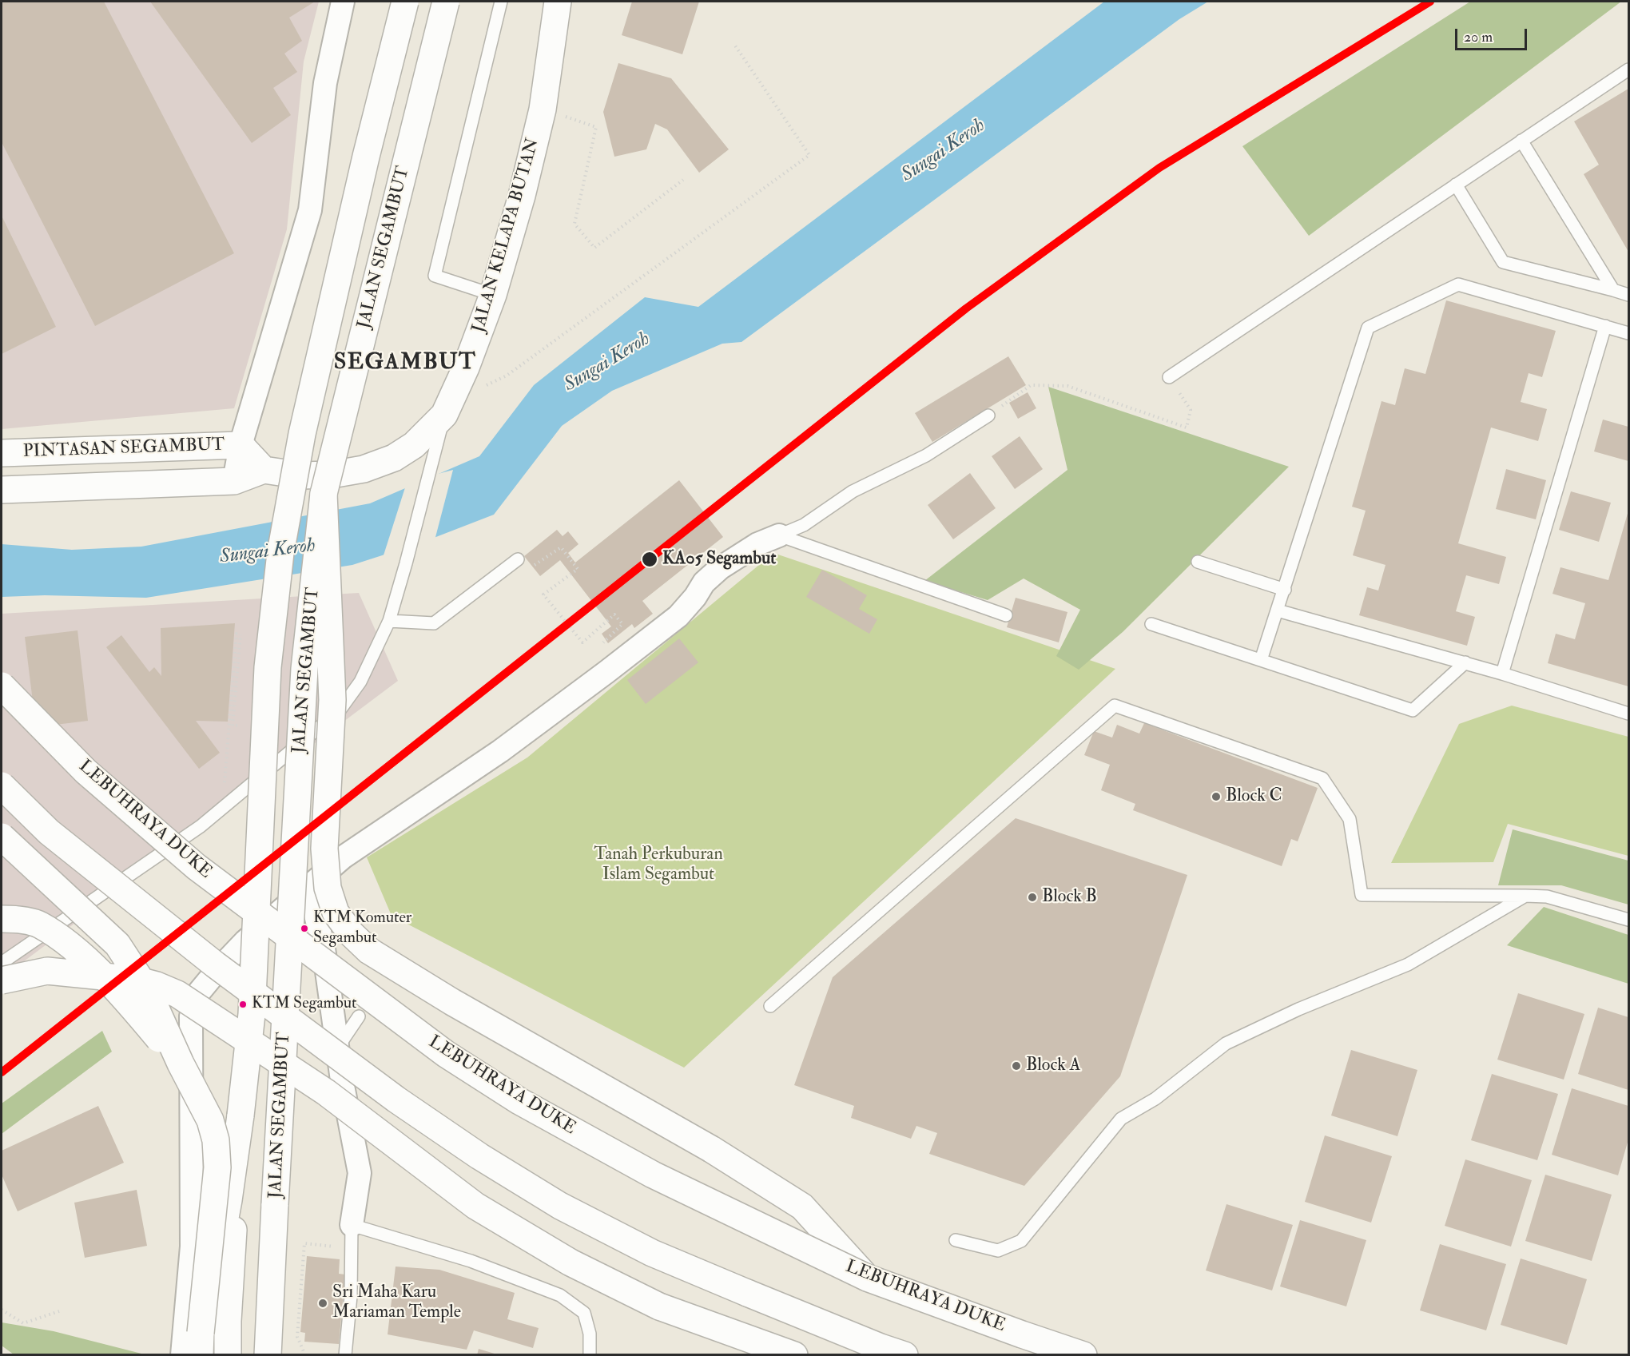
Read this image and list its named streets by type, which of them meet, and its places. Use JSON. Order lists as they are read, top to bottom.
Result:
{
  "streets": {
    "main road": [
      "JALAN KELAPA BUTAN",
      "JALAN SEGAMBUT",
      "PINTASAN SEGAMBUT",
      "LEBUHRAYA DUKE"
    ]
  },
  "crossings": [
    ["JALAN KELAPA BUTAN", "PINTASAN SEGAMBUT"]
  ],
  "districts": ["SEGAMBUT"],
  "water": ["Sungai Keroh"],
  "parks": ["Tanah Perkuburan Islam Segambut"],
  "places": [
    "KA05 Segambut",
    "Block C",
    "Block B",
    "KTM Komuter Segambut",
    "KTM Segambut",
    "Block A",
    "Sri Maha Karu Mariaman Temple"
  ],
  "scale_bar": "20 m"
}
